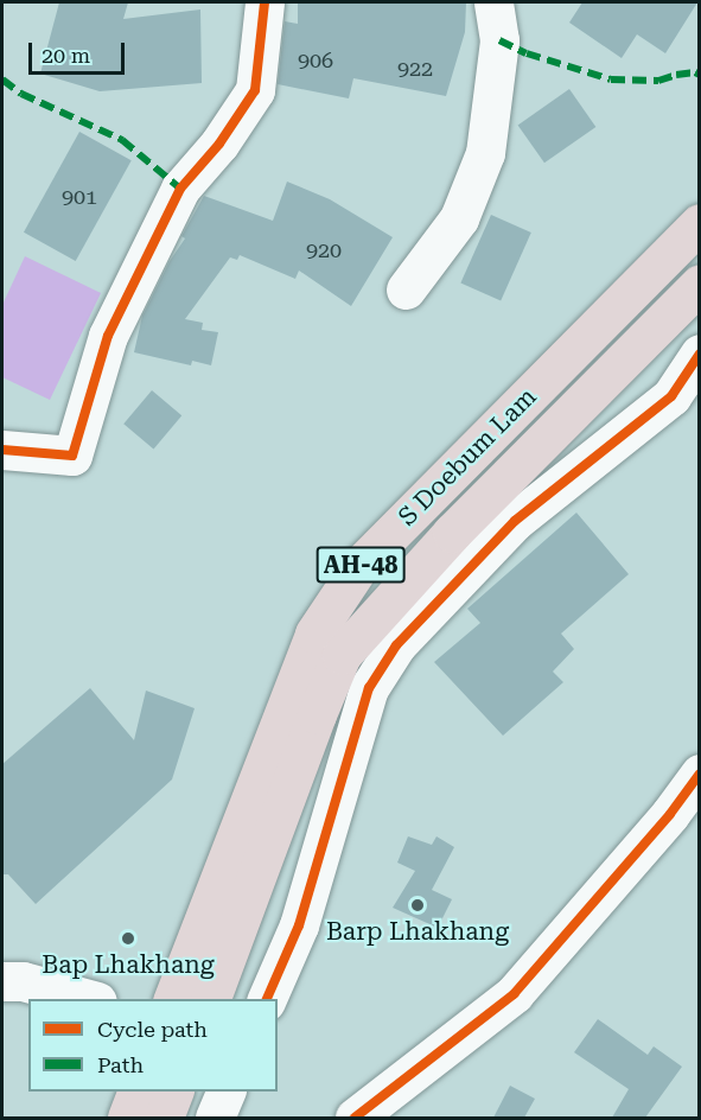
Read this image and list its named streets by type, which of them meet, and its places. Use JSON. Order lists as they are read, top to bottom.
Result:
{
  "streets": {
    "highway": ["S Doebum Lam", "AH-48"]
  },
  "places": ["Barp Lhakhang", "Bap Lhakhang"],
  "house_numbers": [
    "906",
    "922",
    "901",
    "920"
  ],
  "legend": ["Cycle path", "Path"],
  "scale_bar": "20 m"
}
